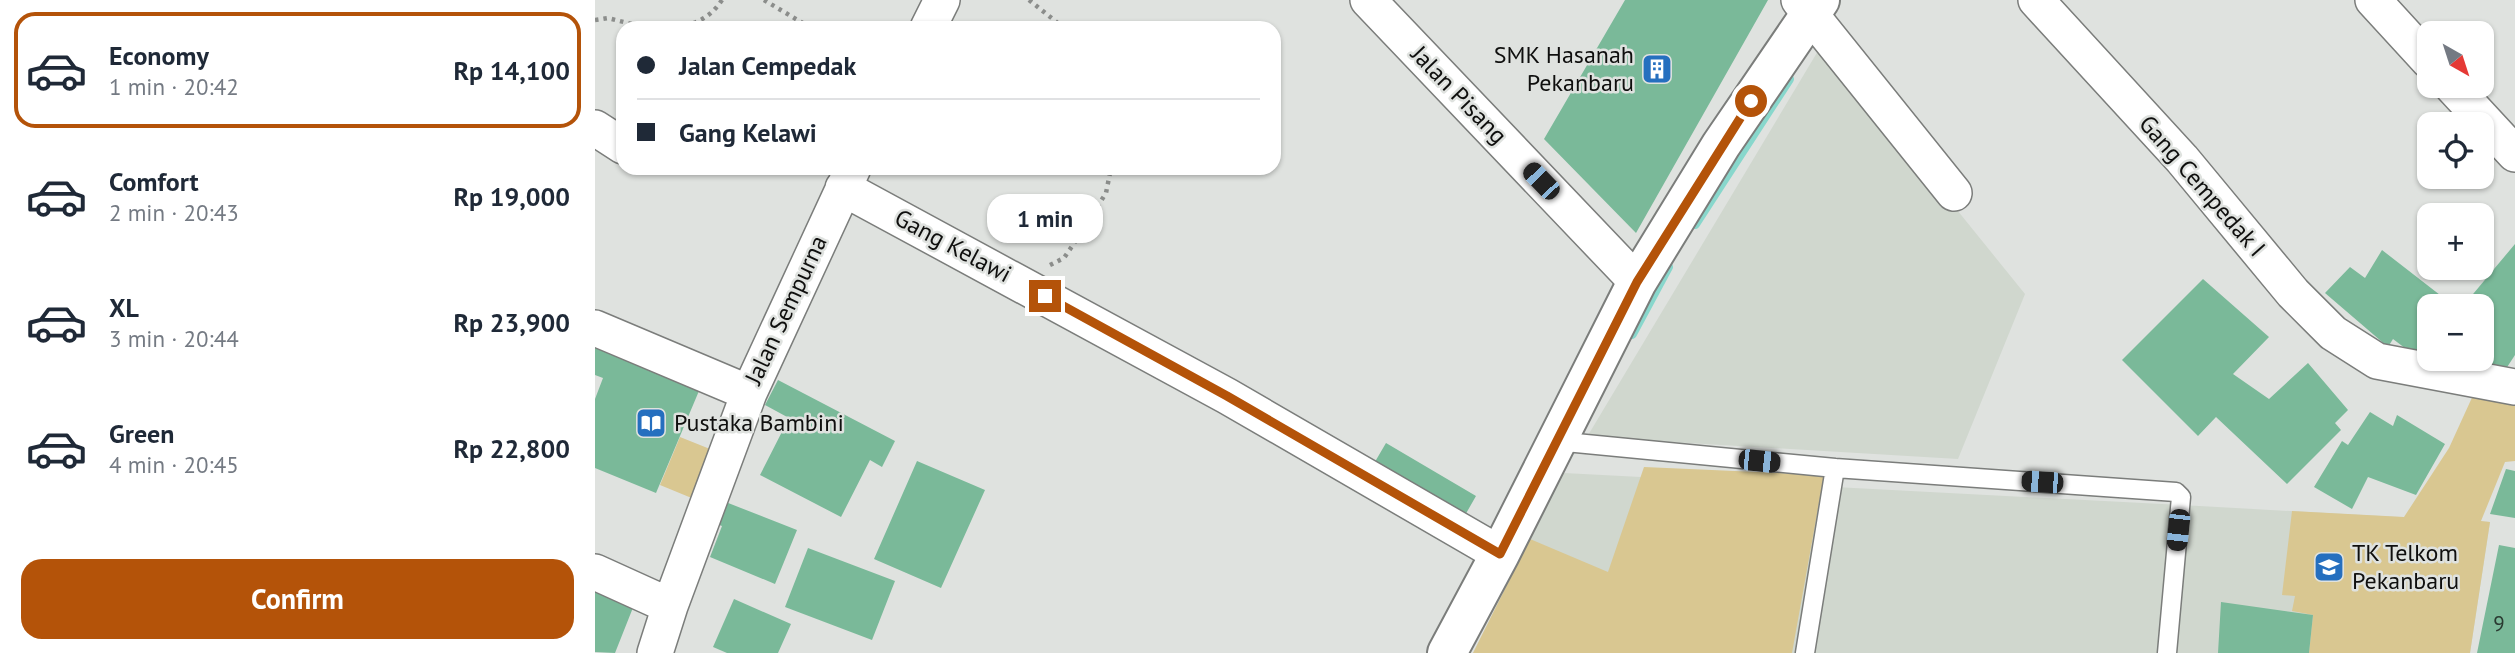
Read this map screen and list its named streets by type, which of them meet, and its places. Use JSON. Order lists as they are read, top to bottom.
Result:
{
  "streets": {
    "street": [
      "Jalan Pisang",
      "Gang Cempedak I",
      "Gang Kelawi",
      "Jalan Sempurna"
    ]
  },
  "crossings": [
    ["Gang Kelawi", "Jalan Sempurna"]
  ],
  "places": {
    "building": ["SMK Hasanah Pekanbaru"],
    "library": ["Pustaka Bambini"],
    "school or university": ["TK Telkom Pekanbaru"]
  },
  "house_numbers": ["9"],
  "north": "bottom right",
  "page": {
    "list": [
      {
        "name": "Economy",
        "note": "1 min · 20:42",
        "value": "Rp 14,100"
      },
      {
        "name": "Comfort",
        "note": "2 min · 20:43",
        "value": "Rp 19,000"
      },
      {
        "name": "XL",
        "note": "3 min · 20:44",
        "value": "Rp 23,900"
      },
      {
        "name": "Green",
        "note": "4 min · 20:45",
        "value": "Rp 22,800"
      }
    ],
    "map_buttons": ["+", "−"],
    "banner": ["Jalan Cempedak", "Gang Kelawi"],
    "bubble": "1 min",
    "buttons": "Confirm"
  }
}
